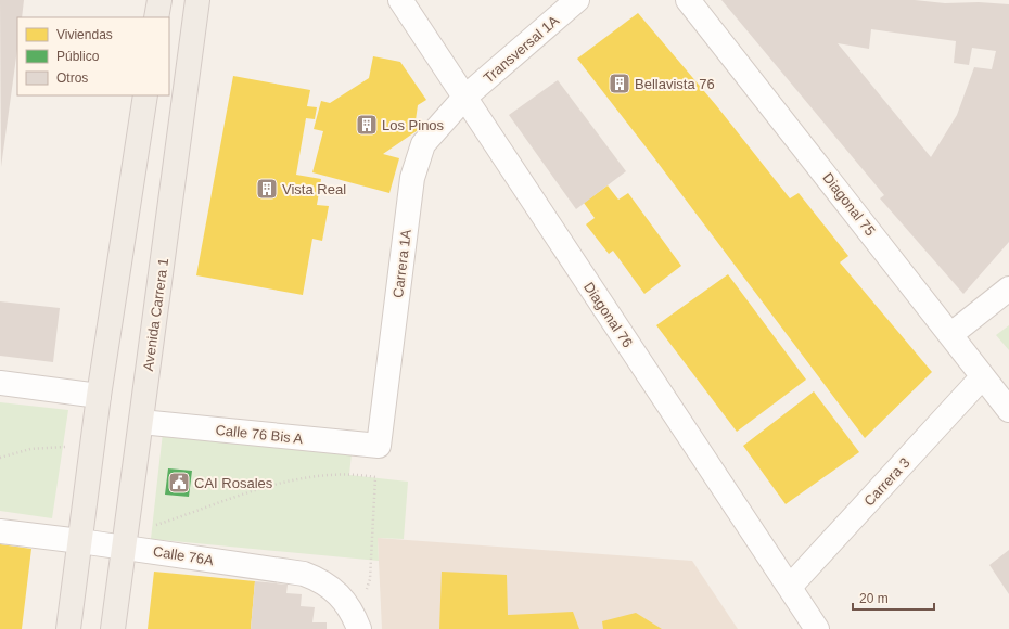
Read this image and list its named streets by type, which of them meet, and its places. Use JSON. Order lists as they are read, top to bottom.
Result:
{
  "streets": {
    "main road": ["Avenida Carrera 1"],
    "street": [
      "Transversal 1A",
      "Diagonal 75",
      "Carrera 1A",
      "Diagonal 76",
      "Calle 76 Bis A",
      "Carrera 3",
      "Calle 76A"
    ]
  },
  "crossings": [
    ["Transversal 1A", "Carrera 1A"],
    ["Transversal 1A", "Diagonal 76"],
    ["Diagonal 75", "Carrera 3"],
    ["Carrera 1A", "Diagonal 76"],
    ["Carrera 1A", "Calle 76 Bis A"],
    ["Avenida Carrera 1", "Calle 76 Bis A"],
    ["Avenida Carrera 1", "Calle 76A"],
    ["Diagonal 76", "Carrera 3"]
  ],
  "places": {
    "building": ["Bellavista 76", "Los Pinos", "Vista Real"],
    "public building": ["CAI Rosales"]
  },
  "legend": ["Viviendas", "Público", "Otros"],
  "scale_bar": "20 m"
}
